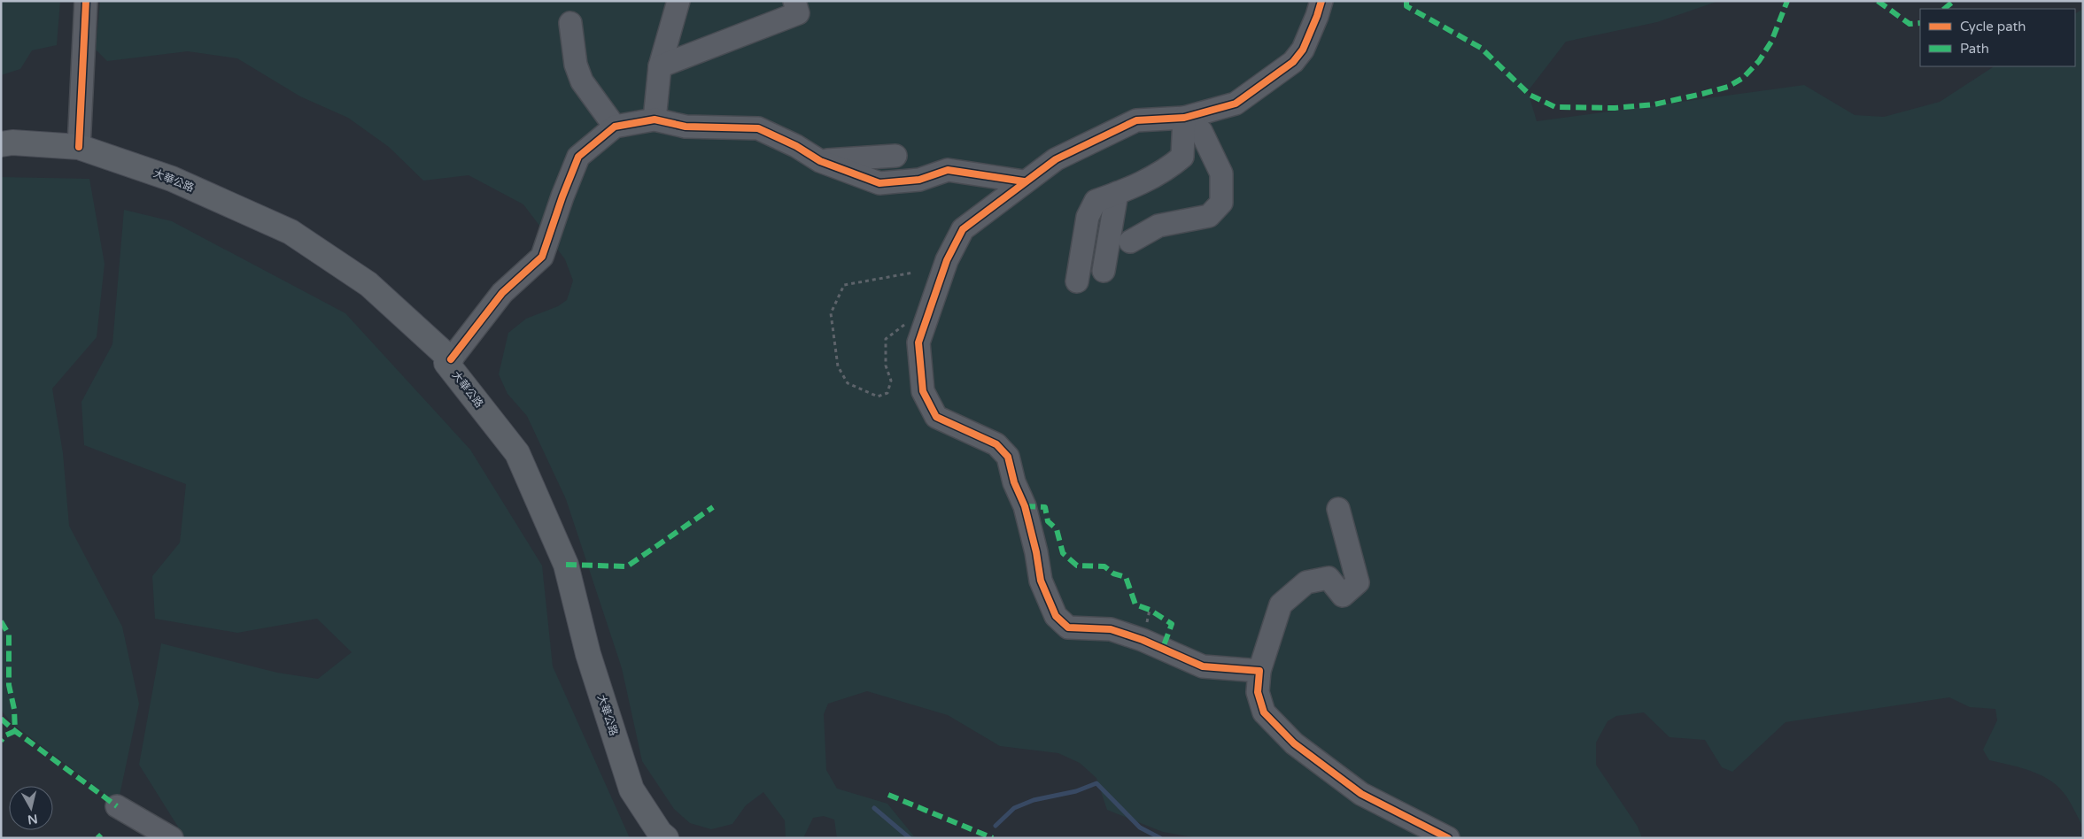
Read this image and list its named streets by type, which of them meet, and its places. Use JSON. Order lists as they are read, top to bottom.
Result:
{
  "streets": {
    "main road": ["大華公路"]
  },
  "legend": ["Cycle path", "Path"],
  "north": "bottom"
}
